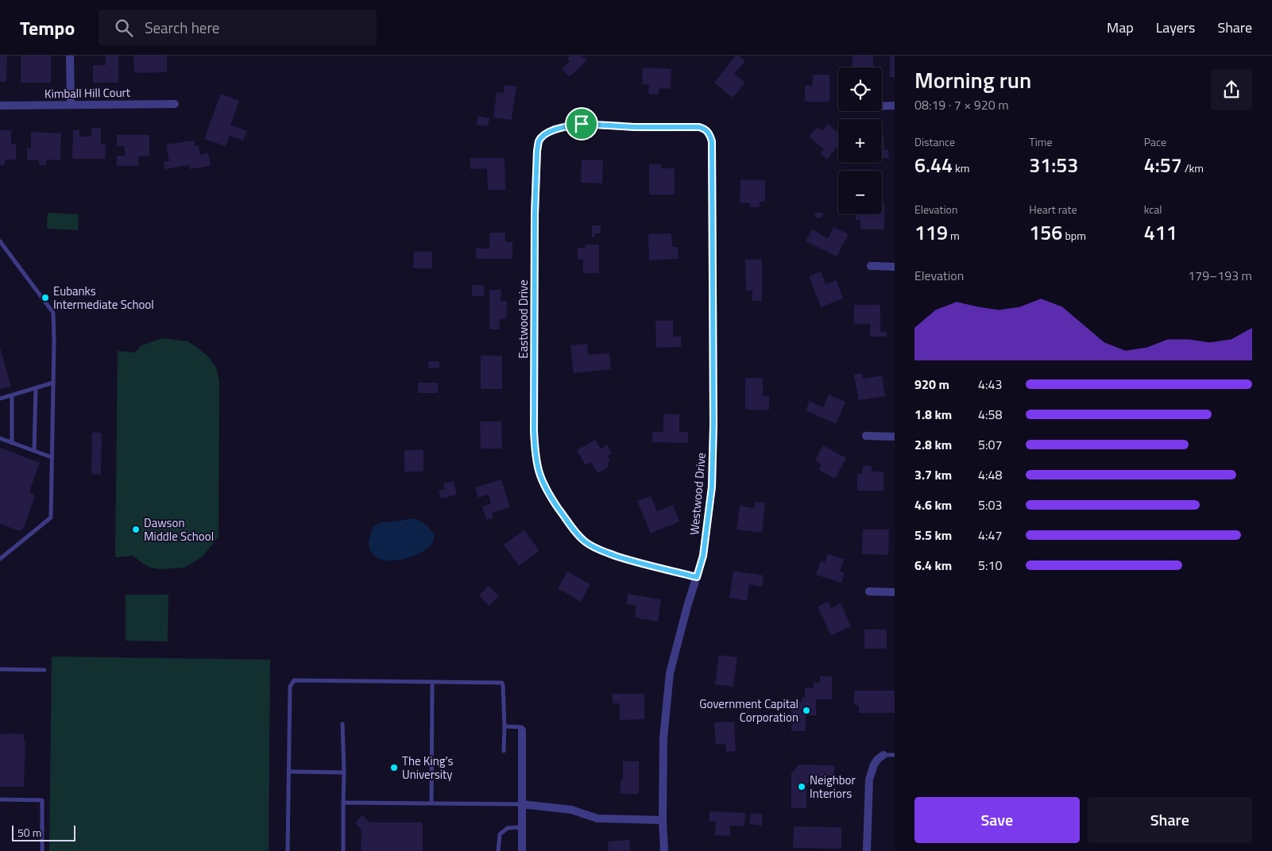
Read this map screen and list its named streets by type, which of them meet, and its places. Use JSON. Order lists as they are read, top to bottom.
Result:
{
  "streets": {
    "street": ["Kimball Hill Court", "Eastwood Drive", "Westwood Drive"]
  },
  "crossings": [
    ["Eastwood Drive", "Westwood Drive"]
  ],
  "places": [
    "Eubanks Intermediate School",
    "Dawson Middle School",
    "Government Capital Corporation",
    "The King’s University",
    "Neighbor Interiors"
  ],
  "scale_bar": "50 m",
  "page": {
    "header": "Tempo",
    "search": "Search here",
    "nav": ["Map", "Layers", "Share"],
    "heading": ["Morning run", "08:19 · 7 × 920 m"],
    "map_buttons": ["+", "−"],
    "stats": [
      ["Distance", "6.44 km"],
      ["Time", "31:53"],
      ["Pace", "4:57 /km"],
      ["Elevation", "119 m"],
      ["Heart rate", "156 bpm"],
      ["kcal", "411"]
    ],
    "chart": ["Elevation", "179–193 m"],
    "list": [
      {
        "name": "920 m",
        "note": "4:43"
      },
      {
        "name": "1.8 km",
        "note": "4:58"
      },
      {
        "name": "2.8 km",
        "note": "5:07"
      },
      {
        "name": "3.7 km",
        "note": "4:48"
      },
      {
        "name": "4.6 km",
        "note": "5:03"
      },
      {
        "name": "5.5 km",
        "note": "4:47"
      },
      {
        "name": "6.4 km",
        "note": "5:10"
      }
    ],
    "buttons": ["Save", "Share"],
    "scale": "50 m"
  }
}
